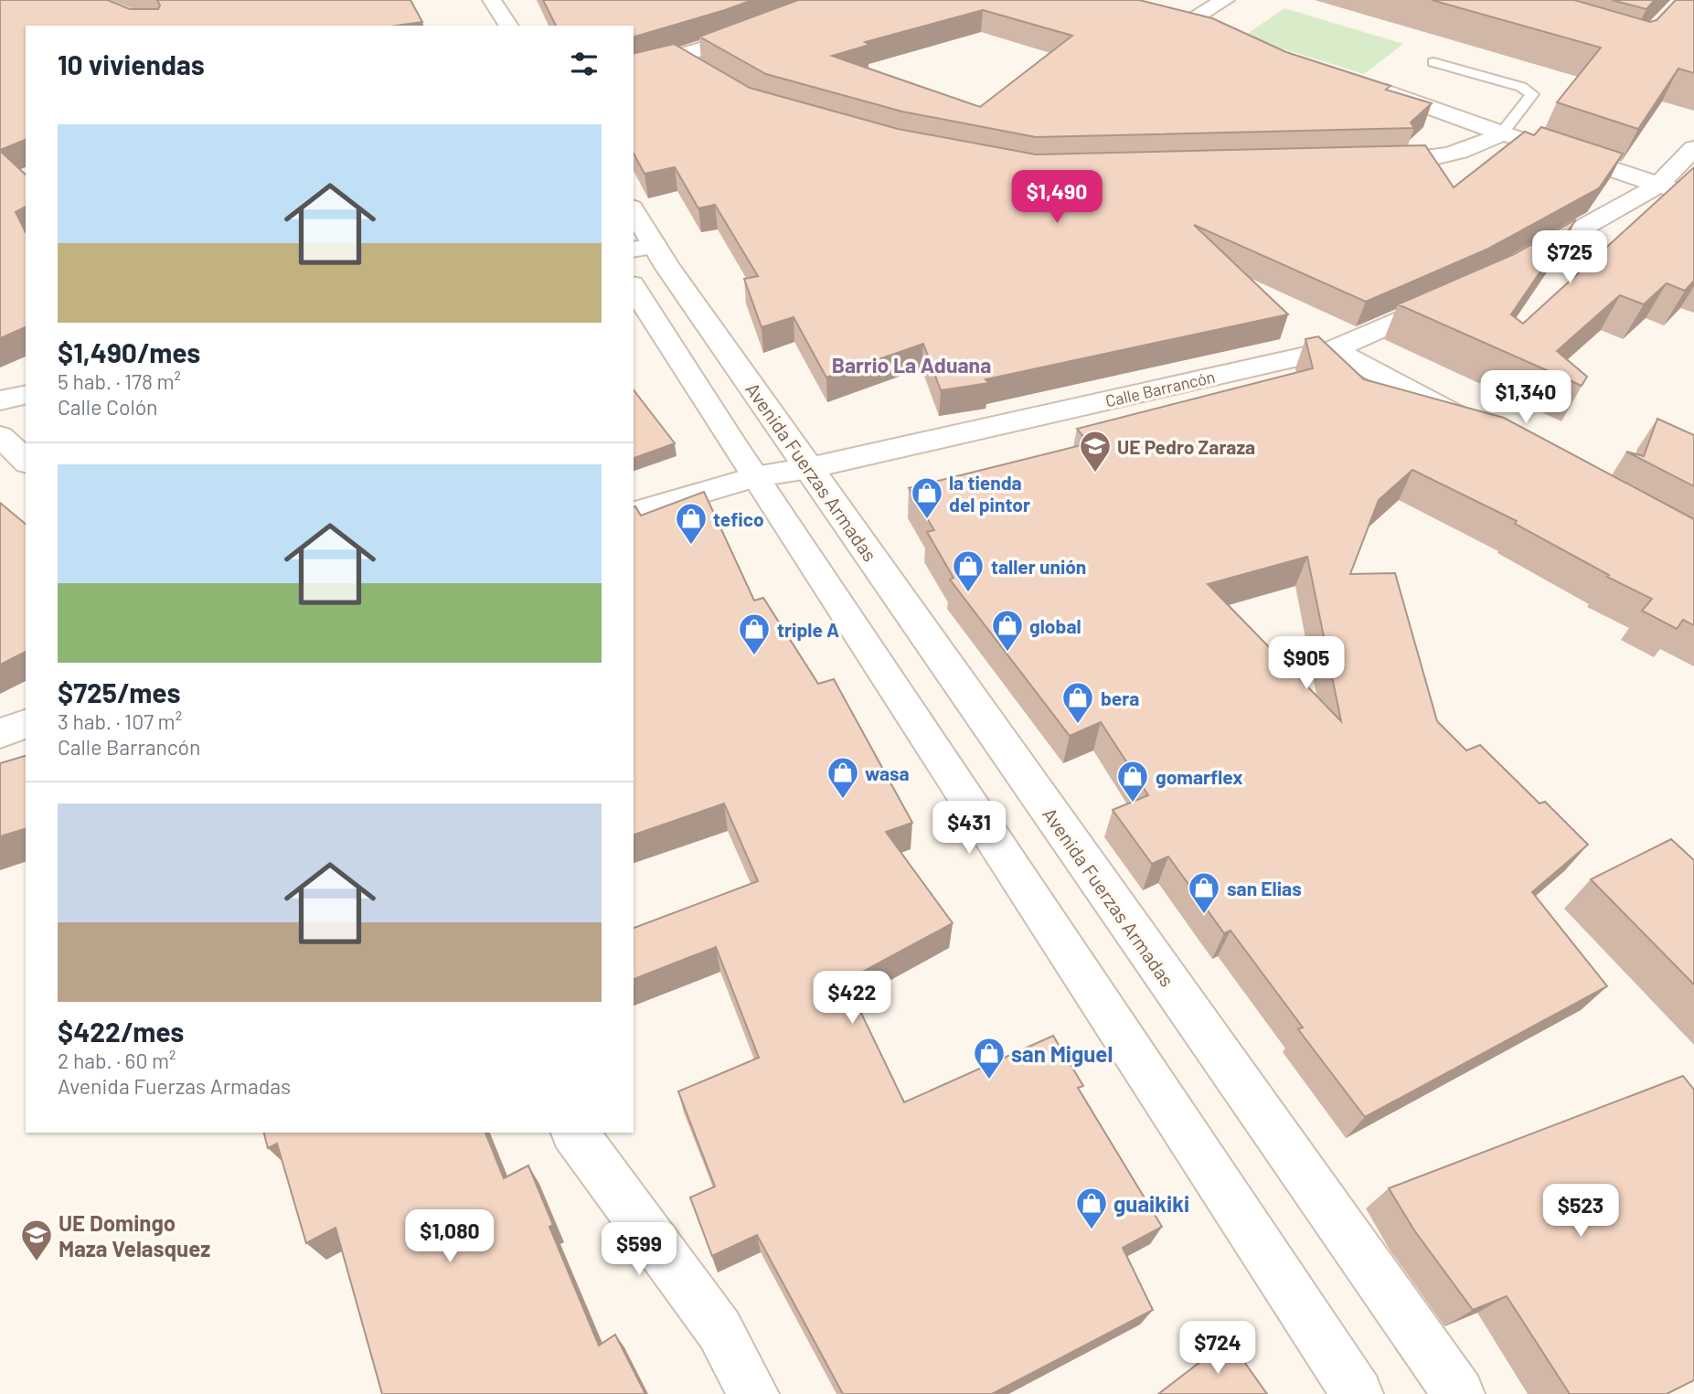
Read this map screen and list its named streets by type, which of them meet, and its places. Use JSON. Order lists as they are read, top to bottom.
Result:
{
  "streets": {
    "street": ["Calle Barrancón", "Avenida Fuerzas Armadas"]
  },
  "crossings": [
    ["Calle Barrancón", "Avenida Fuerzas Armadas"]
  ],
  "districts": ["Barrio La Aduana"],
  "places": {
    "school or university": ["UE Pedro Zaraza", "UE Domingo Maza Velasquez"],
    "shop": [
      "la tienda del pintor",
      "tefico",
      "taller unión",
      "global",
      "triple A",
      "bera",
      "wasa",
      "gomarflex",
      "san Elias",
      "san Miguel",
      "guaikiki"
    ]
  },
  "page": {
    "heading": "10 viviendas",
    "list": [
      {
        "name": "$1,490/mes",
        "note": "5 hab. · 178 m² · Calle Colón"
      },
      {
        "name": "$725/mes",
        "note": "3 hab. · 107 m² · Calle Barrancón"
      },
      {
        "name": "$422/mes",
        "note": "2 hab. · 60 m² · Avenida Fuerzas Armadas"
      }
    ],
    "price": [
      "$1,490",
      "$725",
      "$1,340",
      "$905",
      "$431",
      "$422",
      "$523",
      "$1,080",
      "$599",
      "$724"
    ]
  }
}
